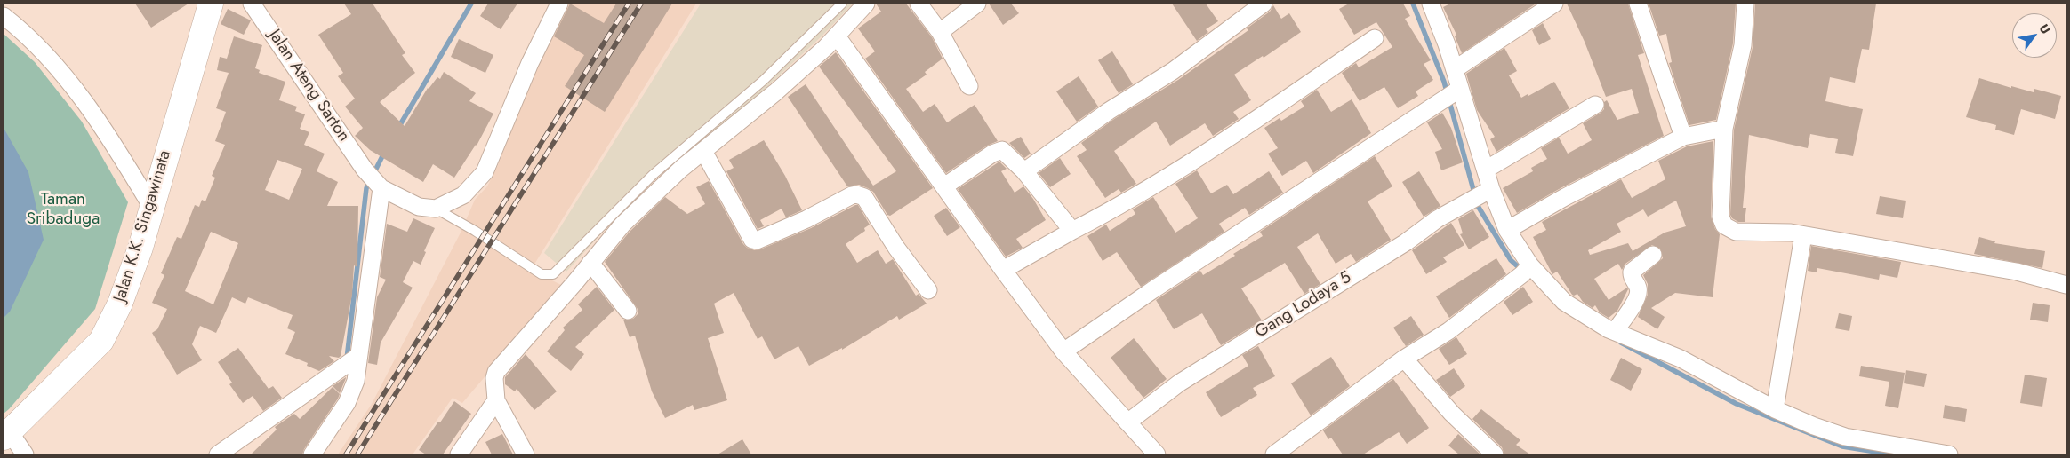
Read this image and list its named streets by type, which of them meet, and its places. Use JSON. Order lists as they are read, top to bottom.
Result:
{
  "streets": {
    "street": ["Jalan Ateng Sarton", "Jalan K.K. Singawinata", "Gang Lodaya 5"]
  },
  "parks": ["Taman Sribaduga"],
  "north": "top right"
}
